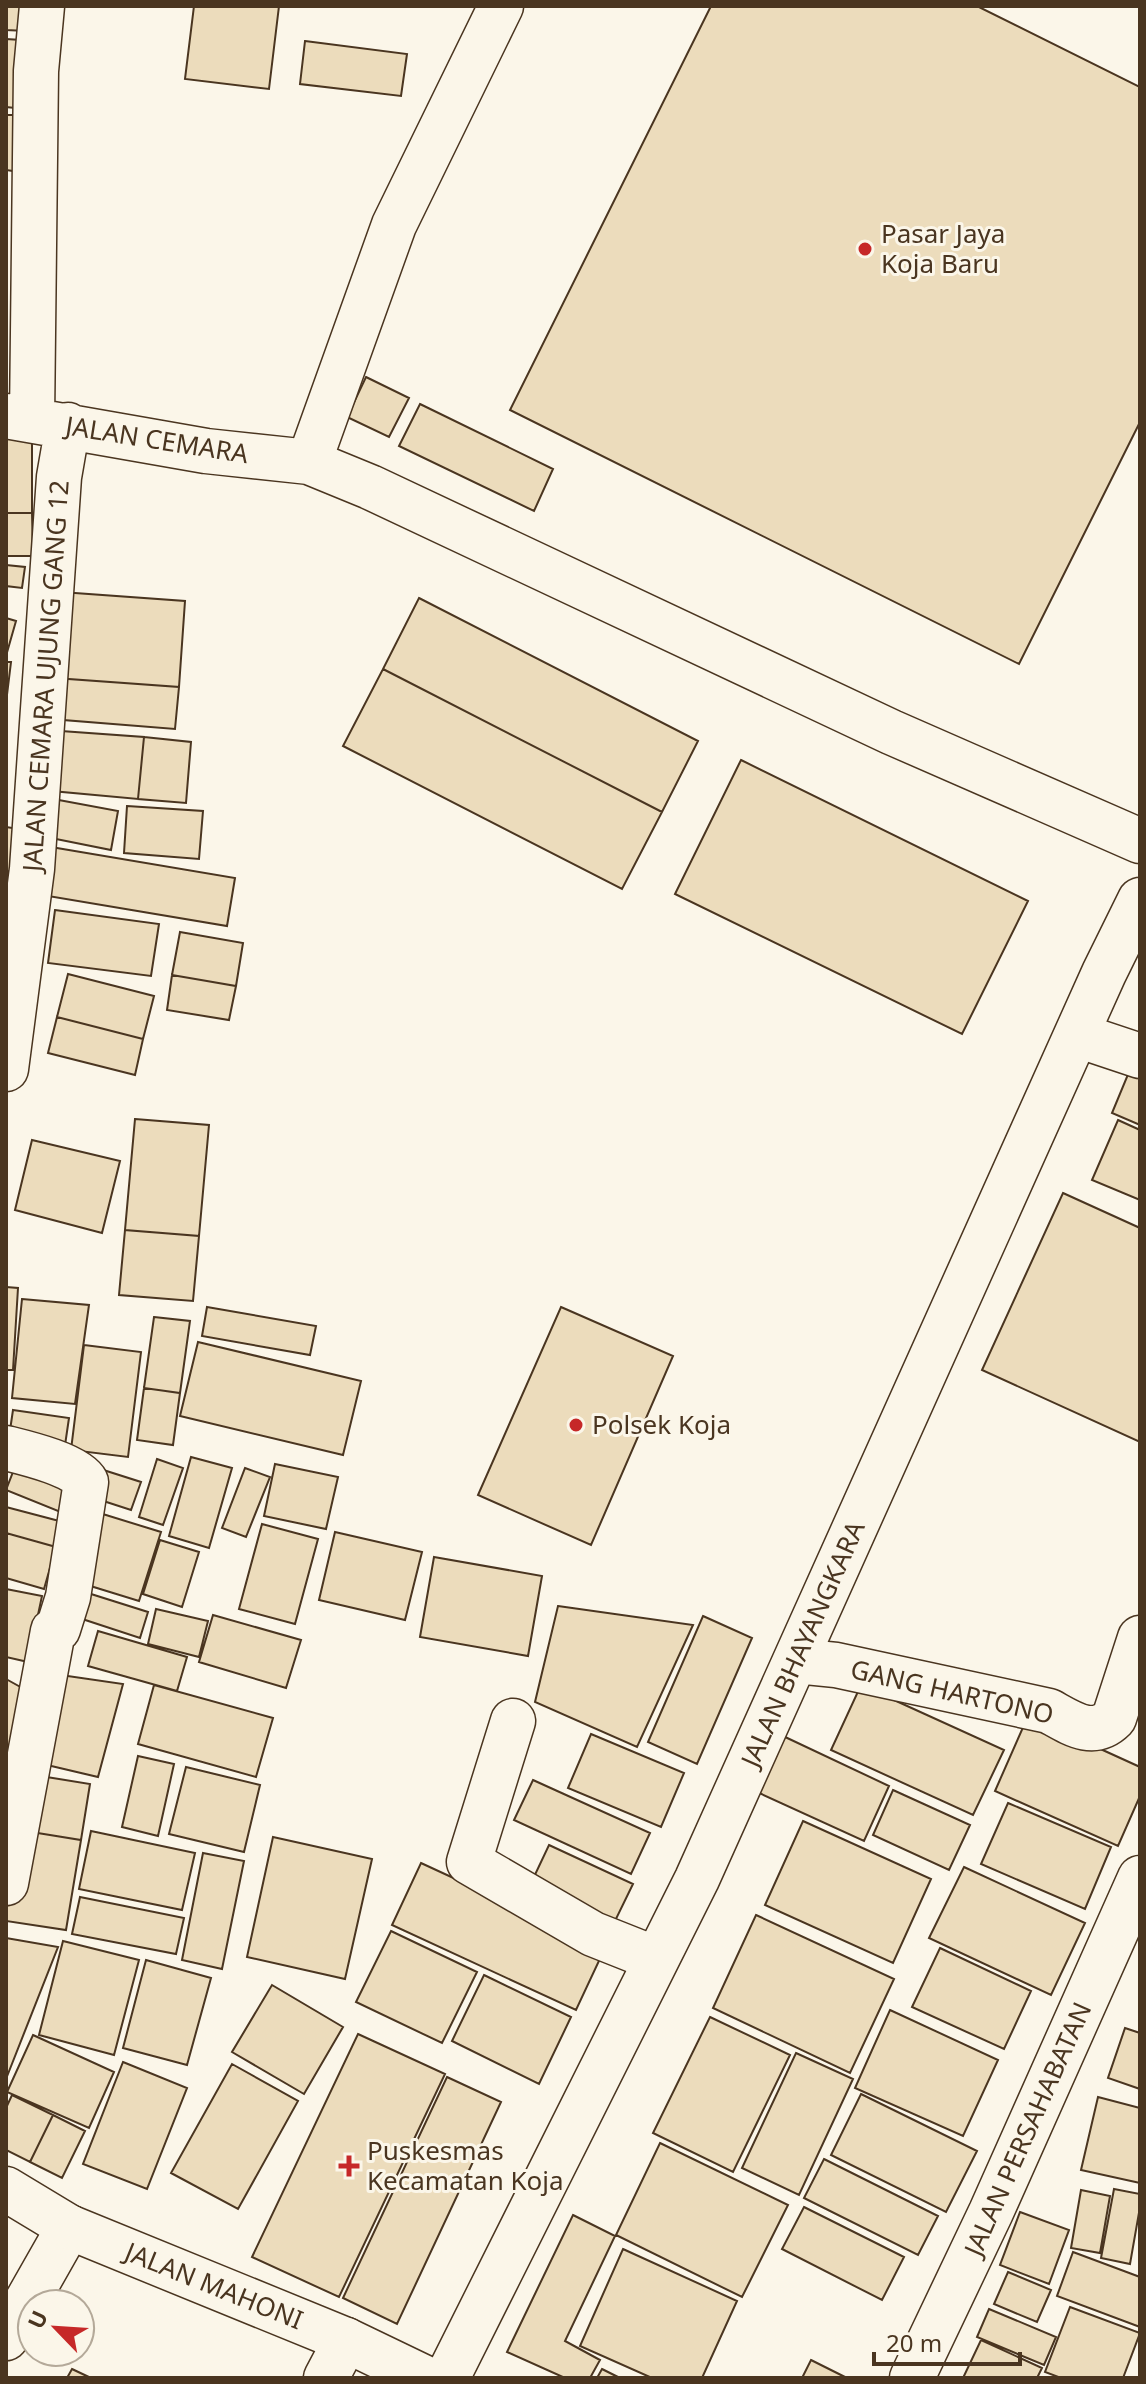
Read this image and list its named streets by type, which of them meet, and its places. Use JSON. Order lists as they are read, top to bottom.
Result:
{
  "streets": {
    "street": [
      "JALAN CEMARA",
      "JALAN CEMARA UJUNG GANG 12",
      "JALAN BHAYANGKARA",
      "GANG HARTONO",
      "JALAN PERSAHABATAN",
      "JALAN MAHONI"
    ]
  },
  "crossings": [
    ["JALAN CEMARA", "JALAN CEMARA UJUNG GANG 12"],
    ["JALAN BHAYANGKARA", "GANG HARTONO"]
  ],
  "places": {
    "other": ["Pasar Jaya Koja Baru", "Polsek Koja"],
    "health": ["Puskesmas Kecamatan Koja"]
  },
  "scale_bar": "20 m",
  "north": "top left"
}
